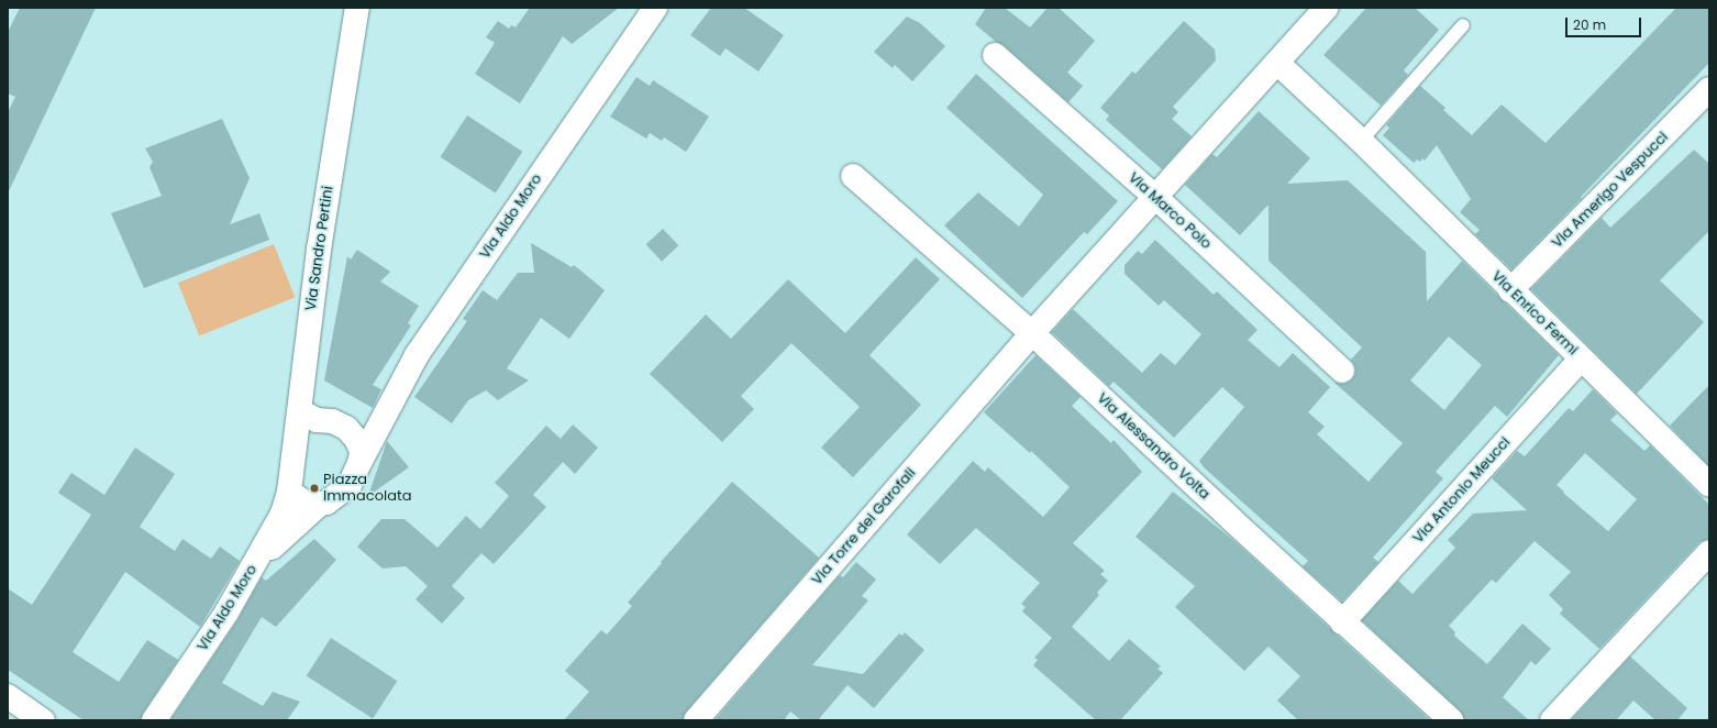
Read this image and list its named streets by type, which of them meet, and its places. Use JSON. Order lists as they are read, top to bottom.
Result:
{
  "streets": {
    "street": [
      "Via Amerigo Vespucci",
      "Via Marco Polo",
      "Via Aldo Moro",
      "Via Sandro Pertini",
      "Via Enrico Fermi",
      "Via Alessandro Volta",
      "Via Antonio Meucci",
      "Via Torre dei Garofali"
    ]
  },
  "crossings": [
    ["Via Amerigo Vespucci", "Via Enrico Fermi"],
    ["Via Marco Polo", "Via Torre dei Garofali"],
    ["Via Aldo Moro", "Via Sandro Pertini"],
    ["Via Enrico Fermi", "Via Antonio Meucci"],
    ["Via Enrico Fermi", "Via Torre dei Garofali"],
    ["Via Alessandro Volta", "Via Antonio Meucci"],
    ["Via Alessandro Volta", "Via Torre dei Garofali"]
  ],
  "places": ["Piazza Immacolata"],
  "scale_bar": "20 m"
}
